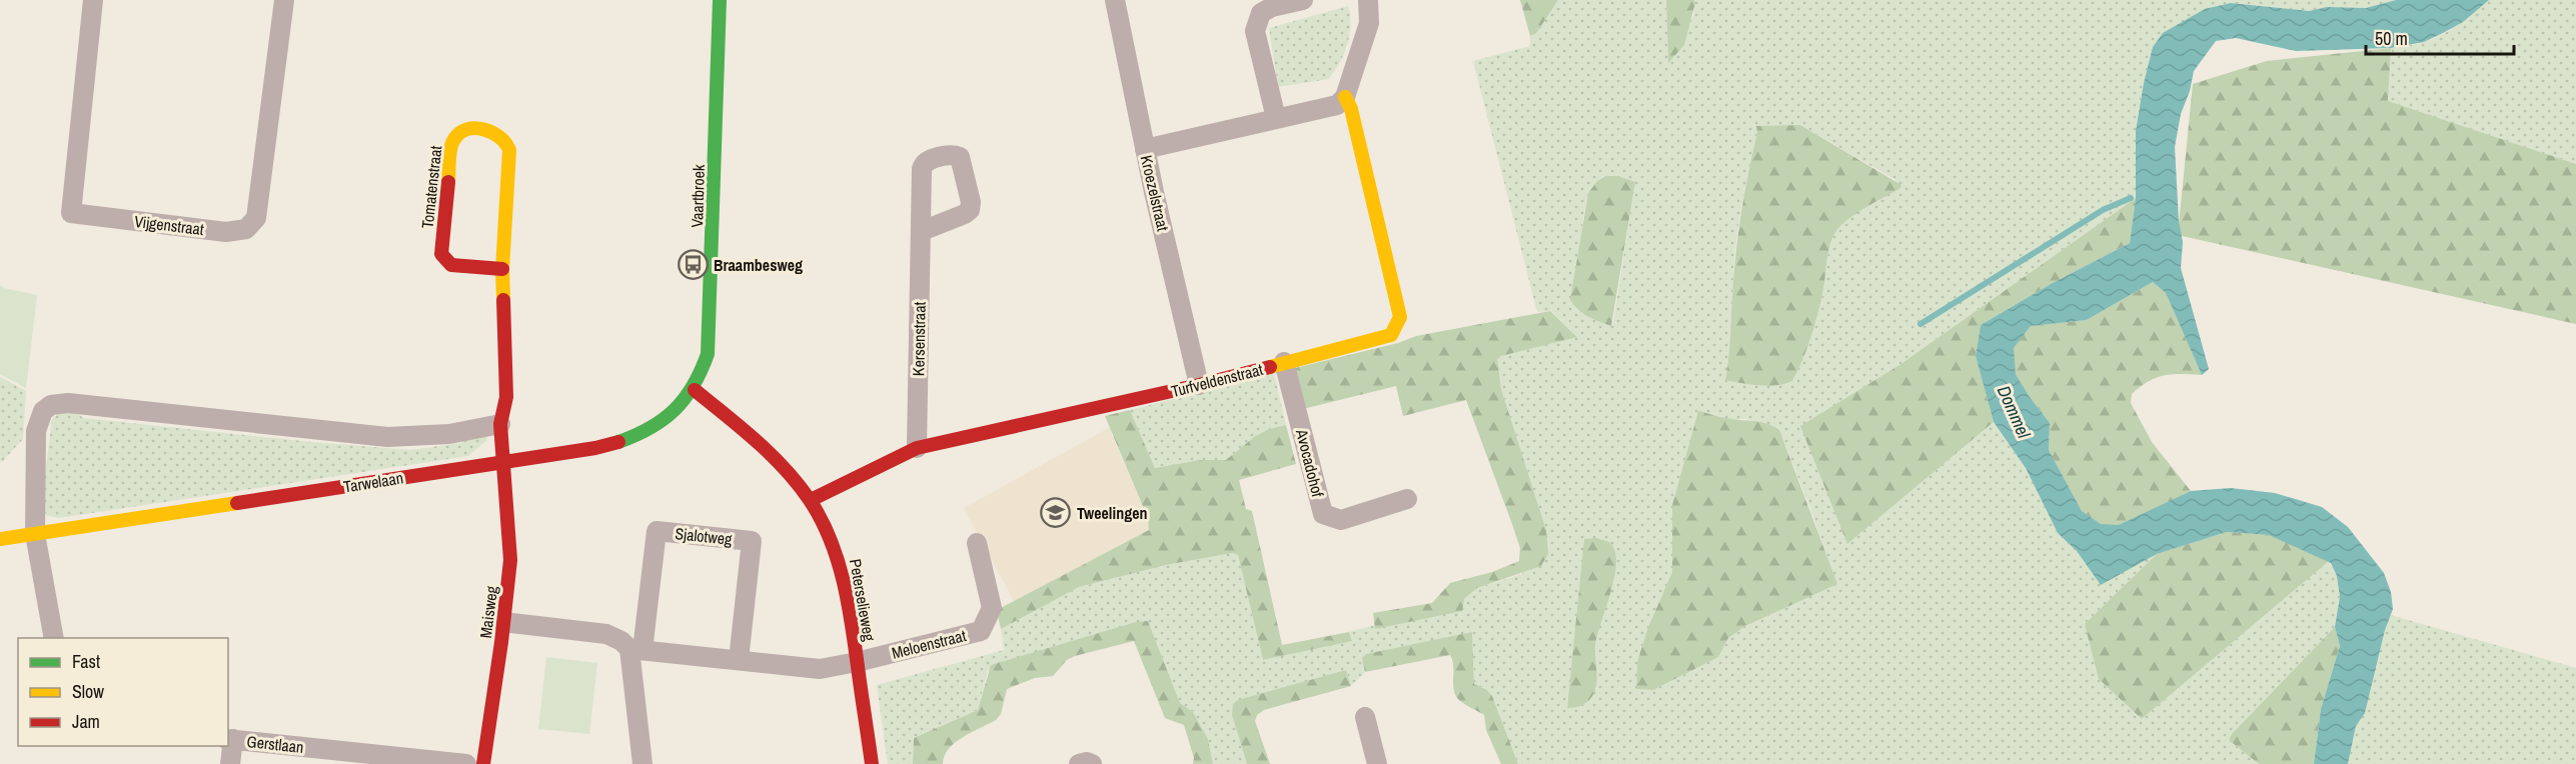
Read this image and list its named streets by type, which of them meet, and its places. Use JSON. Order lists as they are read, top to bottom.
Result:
{
  "streets": {
    "street": [
      "Tomatenstraat",
      "Kroezelstraat",
      "Vaartbroek",
      "Vijgenstraat",
      "Kersenstraat",
      "Turfveldenstraat",
      "Avocadohof",
      "Tarwelaan",
      "Sjalotweg",
      "Peterselieweg",
      "Maisweg",
      "Meloenstraat",
      "Gerstlaan"
    ]
  },
  "crossings": [
    ["Tomatenstraat", "Tarwelaan"],
    ["Tomatenstraat", "Maisweg"],
    ["Kroezelstraat", "Turfveldenstraat"],
    ["Vaartbroek", "Tarwelaan"],
    ["Vaartbroek", "Peterselieweg"],
    ["Kersenstraat", "Turfveldenstraat"],
    ["Turfveldenstraat", "Avocadohof"],
    ["Turfveldenstraat", "Peterselieweg"],
    ["Tarwelaan", "Peterselieweg"],
    ["Tarwelaan", "Maisweg"],
    ["Peterselieweg", "Meloenstraat"]
  ],
  "water": ["Dommel"],
  "places": {
    "bus stop": ["Braambesweg"],
    "school or university": ["Tweelingen"]
  },
  "legend": ["Fast", "Slow", "Jam"],
  "scale_bar": "50 m"
}
